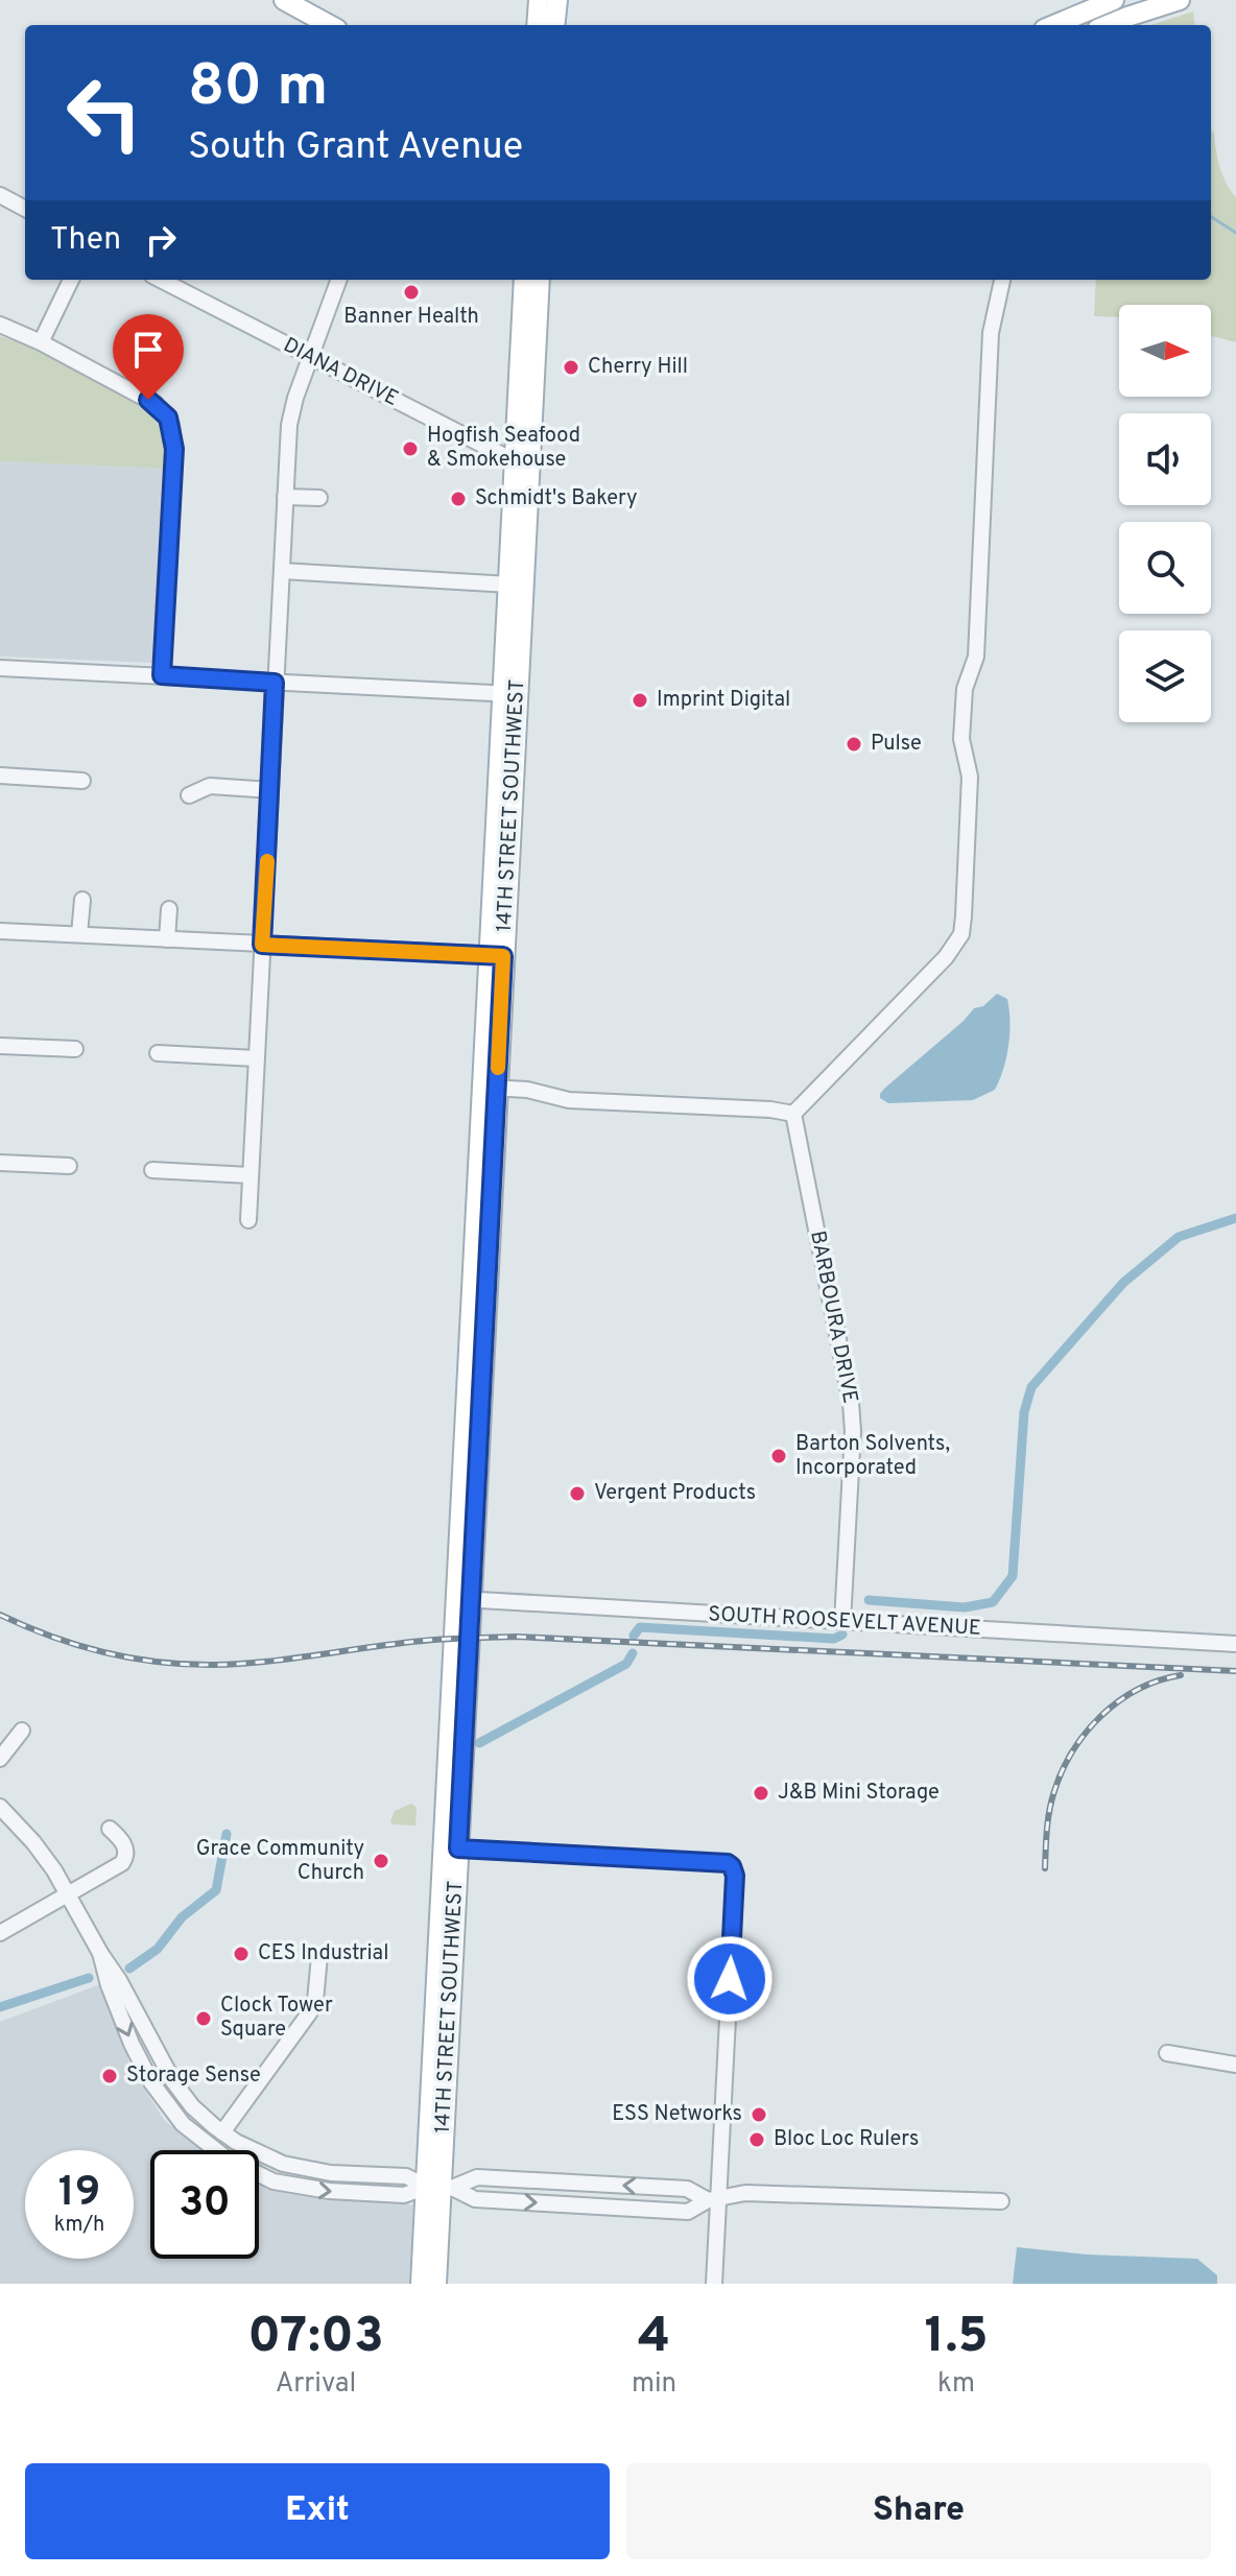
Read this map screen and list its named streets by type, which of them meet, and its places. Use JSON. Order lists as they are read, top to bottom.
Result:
{
  "streets": {
    "main road": ["14TH STREET SOUTHWEST"],
    "street": ["DIANA DRIVE", "BARBOURA DRIVE", "SOUTH ROOSEVELT AVENUE"]
  },
  "crossings": [
    ["DIANA DRIVE", "14TH STREET SOUTHWEST"],
    ["14TH STREET SOUTHWEST", "SOUTH ROOSEVELT AVENUE"],
    ["BARBOURA DRIVE", "SOUTH ROOSEVELT AVENUE"]
  ],
  "places": [
    "Banner Health",
    "Cherry Hill",
    "Hogfish Seafood & Smokehouse",
    "Schmidt's Bakery",
    "Imprint Digital",
    "Pulse",
    "Barton Solvents, Incorporated",
    "Vergent Products",
    "J&B Mini Storage",
    "Grace Community Church",
    "CES Industrial",
    "Clock Tower Square",
    "Storage Sense",
    "ESS Networks",
    "Bloc Loc Rulers"
  ],
  "north": "right",
  "page": {
    "turn": ["80 m", "South Grant Avenue"],
    "then": "Then",
    "speed": "19 km/h",
    "limit": "30",
    "eta": [
      "07:03",
      "Arrival",
      "4",
      "min",
      "1.5",
      "km"
    ],
    "buttons": ["Exit", "Share"]
  }
}
